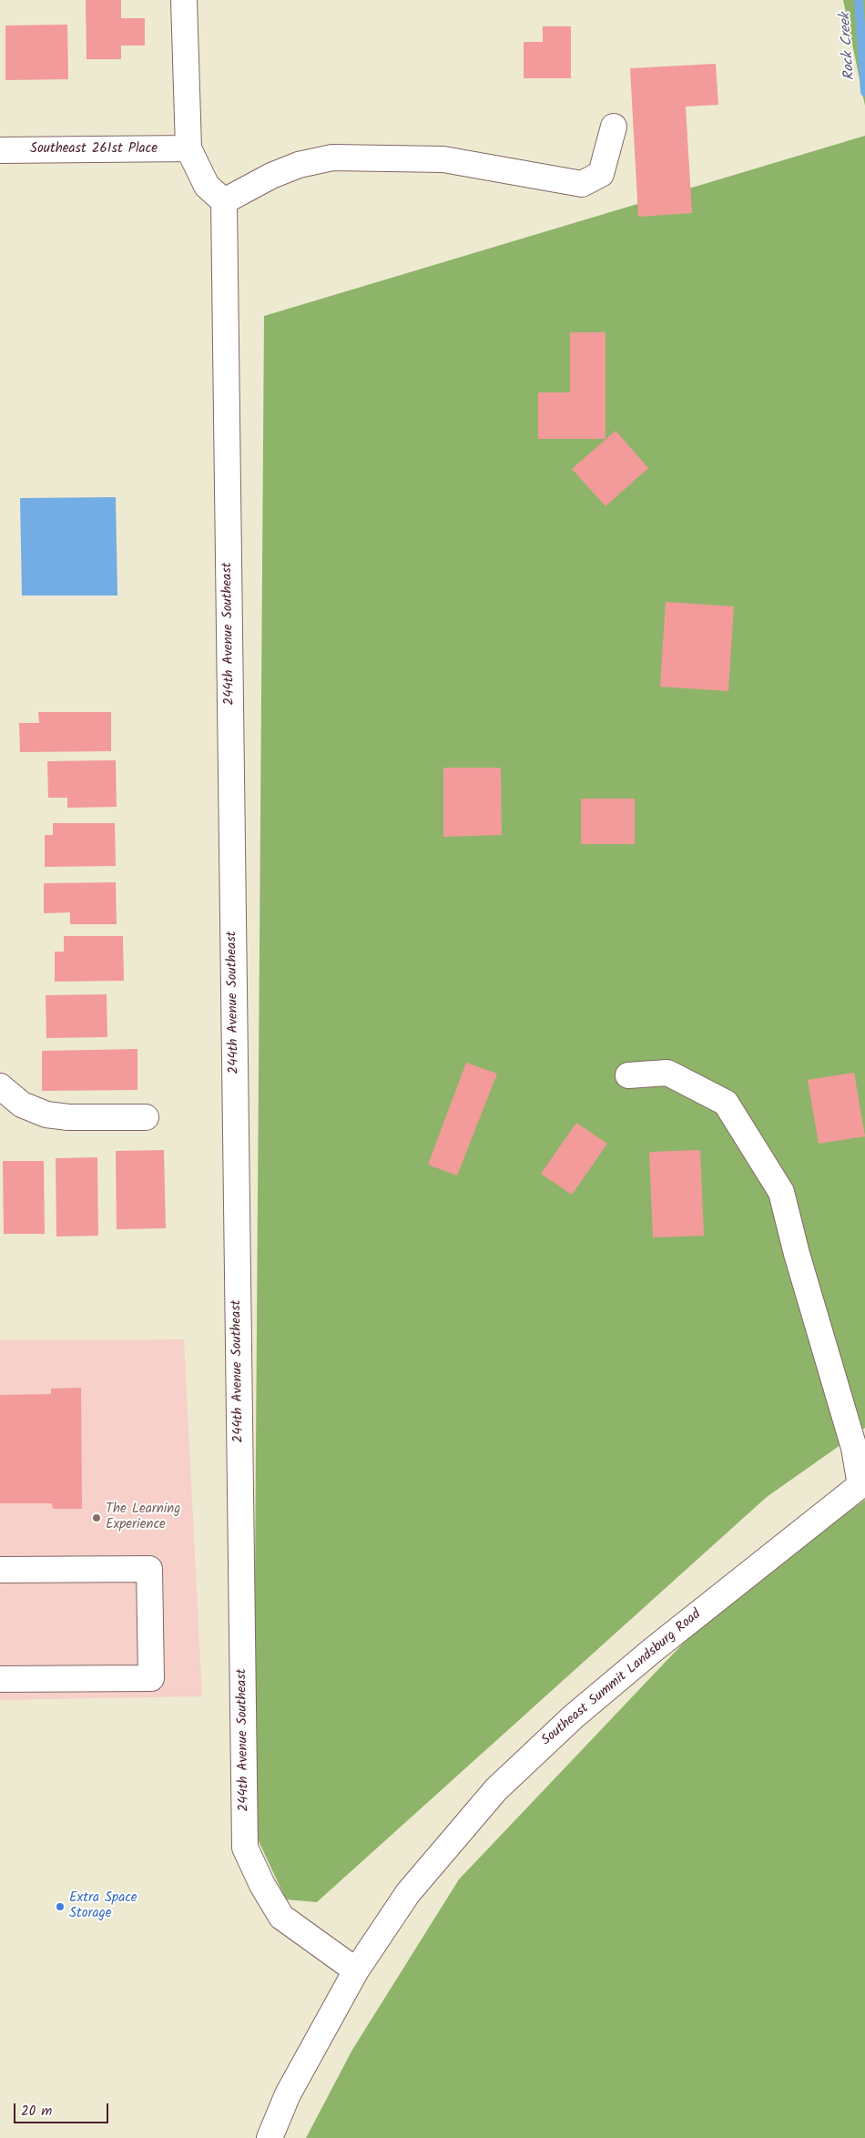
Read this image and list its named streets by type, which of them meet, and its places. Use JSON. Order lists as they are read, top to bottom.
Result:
{
  "streets": {
    "street": ["Southeast 261st Place", "244th Avenue Southeast", "Southeast Summit Landsburg Road"]
  },
  "crossings": [
    ["244th Avenue Southeast", "Southeast Summit Landsburg Road"]
  ],
  "water": ["Rock Creek"],
  "places": ["The Learning Experience", "Extra Space Storage"],
  "scale_bar": "20 m"
}
